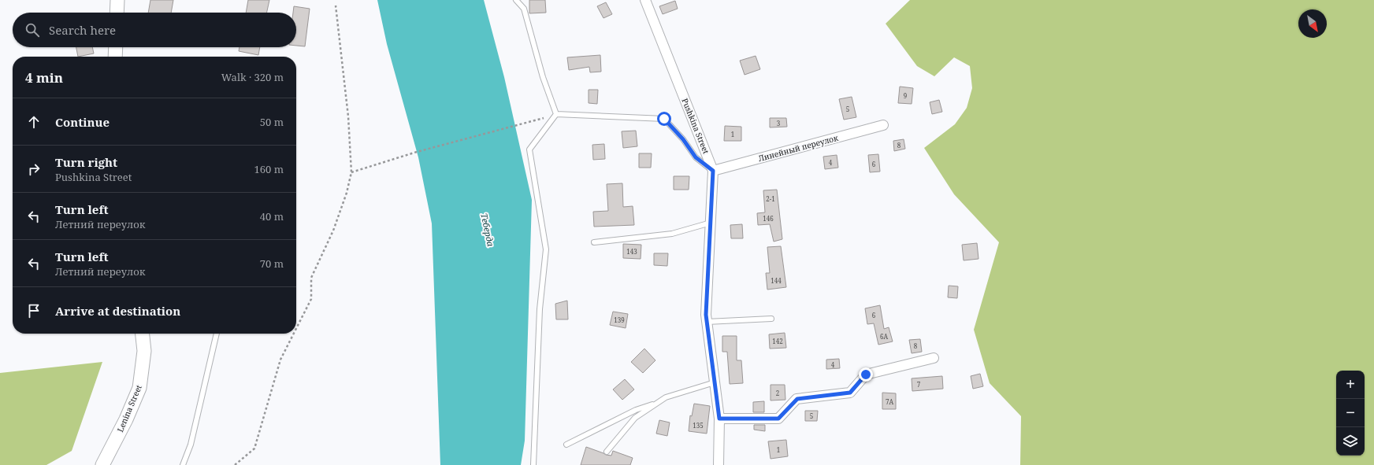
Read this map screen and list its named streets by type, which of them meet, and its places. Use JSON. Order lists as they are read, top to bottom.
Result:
{
  "streets": {
    "main road": ["Lenina Street"],
    "street": ["Pushkina Street", "Линейный переулок"]
  },
  "crossings": [
    ["Pushkina Street", "Линейный переулок"]
  ],
  "water": ["Теберда"],
  "house_numbers": [
    "9",
    "5",
    "3",
    "1",
    "8",
    "4",
    "6",
    "2-1",
    "146",
    "143",
    "144",
    "6",
    "139",
    "6А",
    "142",
    "8",
    "4",
    "7",
    "2",
    "7А",
    "5",
    "135",
    "1"
  ],
  "north": "bottom right",
  "page": {
    "search": "Search here",
    "heading": ["4 min", "Walk · 320 m"],
    "list": [
      ["Continue", "50 m"],
      ["Turn right", "Pushkina Street", "160 m"],
      ["Turn left", "Летний переулок", "40 m"],
      ["Turn left", "Летний переулок", "70 m"],
      "Arrive at destination"
    ],
    "map_buttons": ["+", "−"]
  }
}
